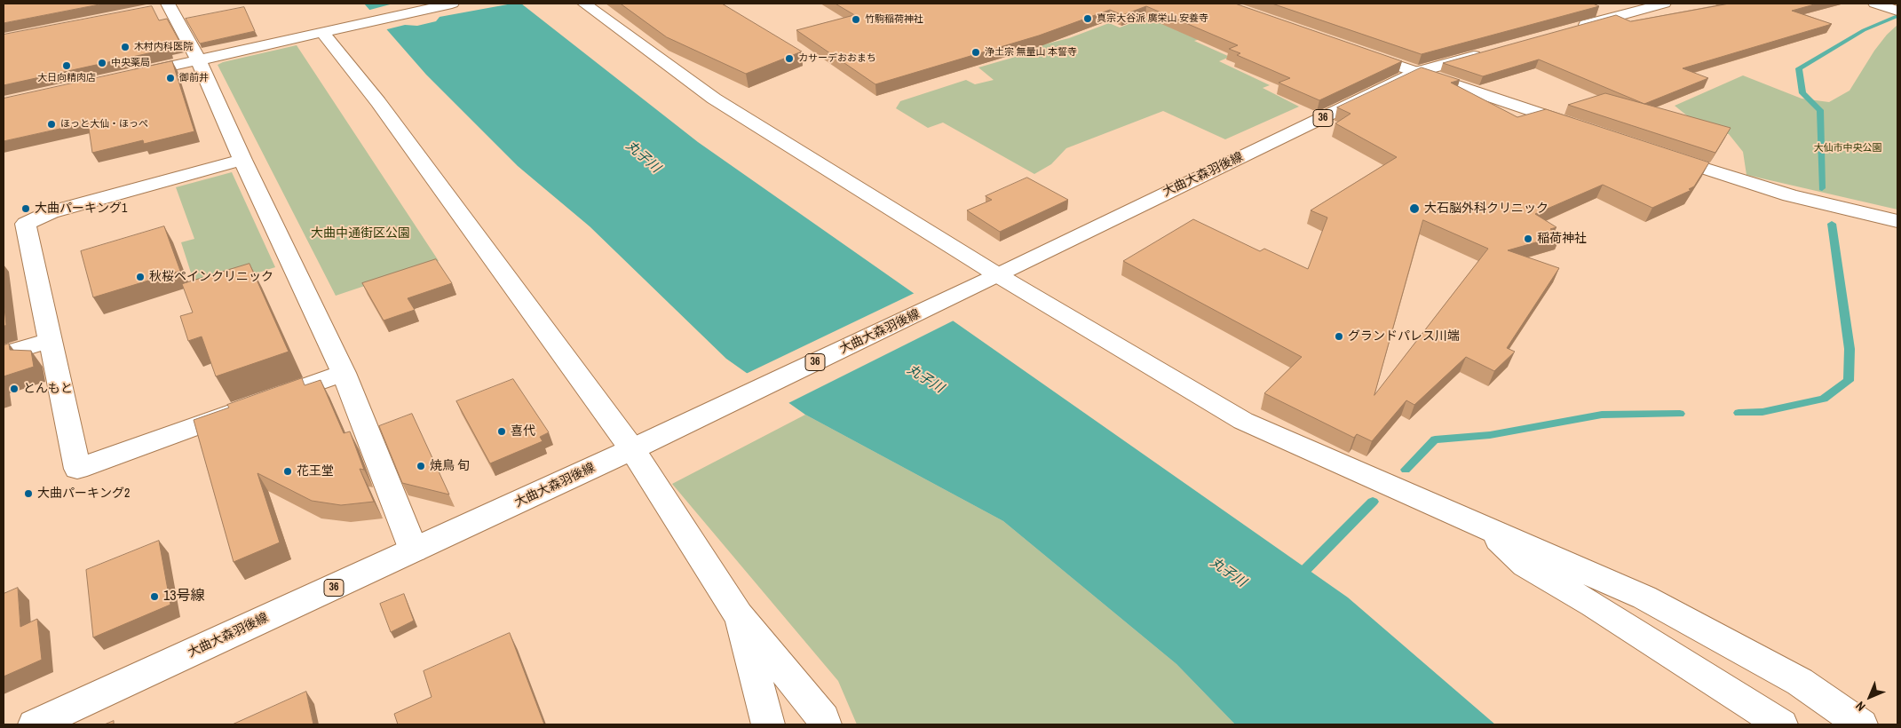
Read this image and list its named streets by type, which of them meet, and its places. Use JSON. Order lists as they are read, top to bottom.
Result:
{
  "streets": {
    "street": ["36", "大曲大森羽後線"]
  },
  "water": ["丸子川"],
  "parks": ["大仙市中央公園", "大曲中通街区公園"],
  "places": [
    "真宗大谷派 廣栄山 安養寺",
    "竹駒稲荷神社",
    "木村内科医院",
    "浄土宗 無量山 本誓寺",
    "カサーデおおまち",
    "中央薬局",
    "大日向精肉店",
    "御前井",
    "ほっと大仙・ほっぺ",
    "大曲パーキング1",
    "大石脳外科クリニック",
    "稲荷神社",
    "秋桜ペインクリニック",
    "グランドパレス川端",
    "とんもと",
    "喜代",
    "焼鳥 旬",
    "花王堂",
    "大曲パーキング2",
    "13号線"
  ],
  "north": "bottom left"
}
